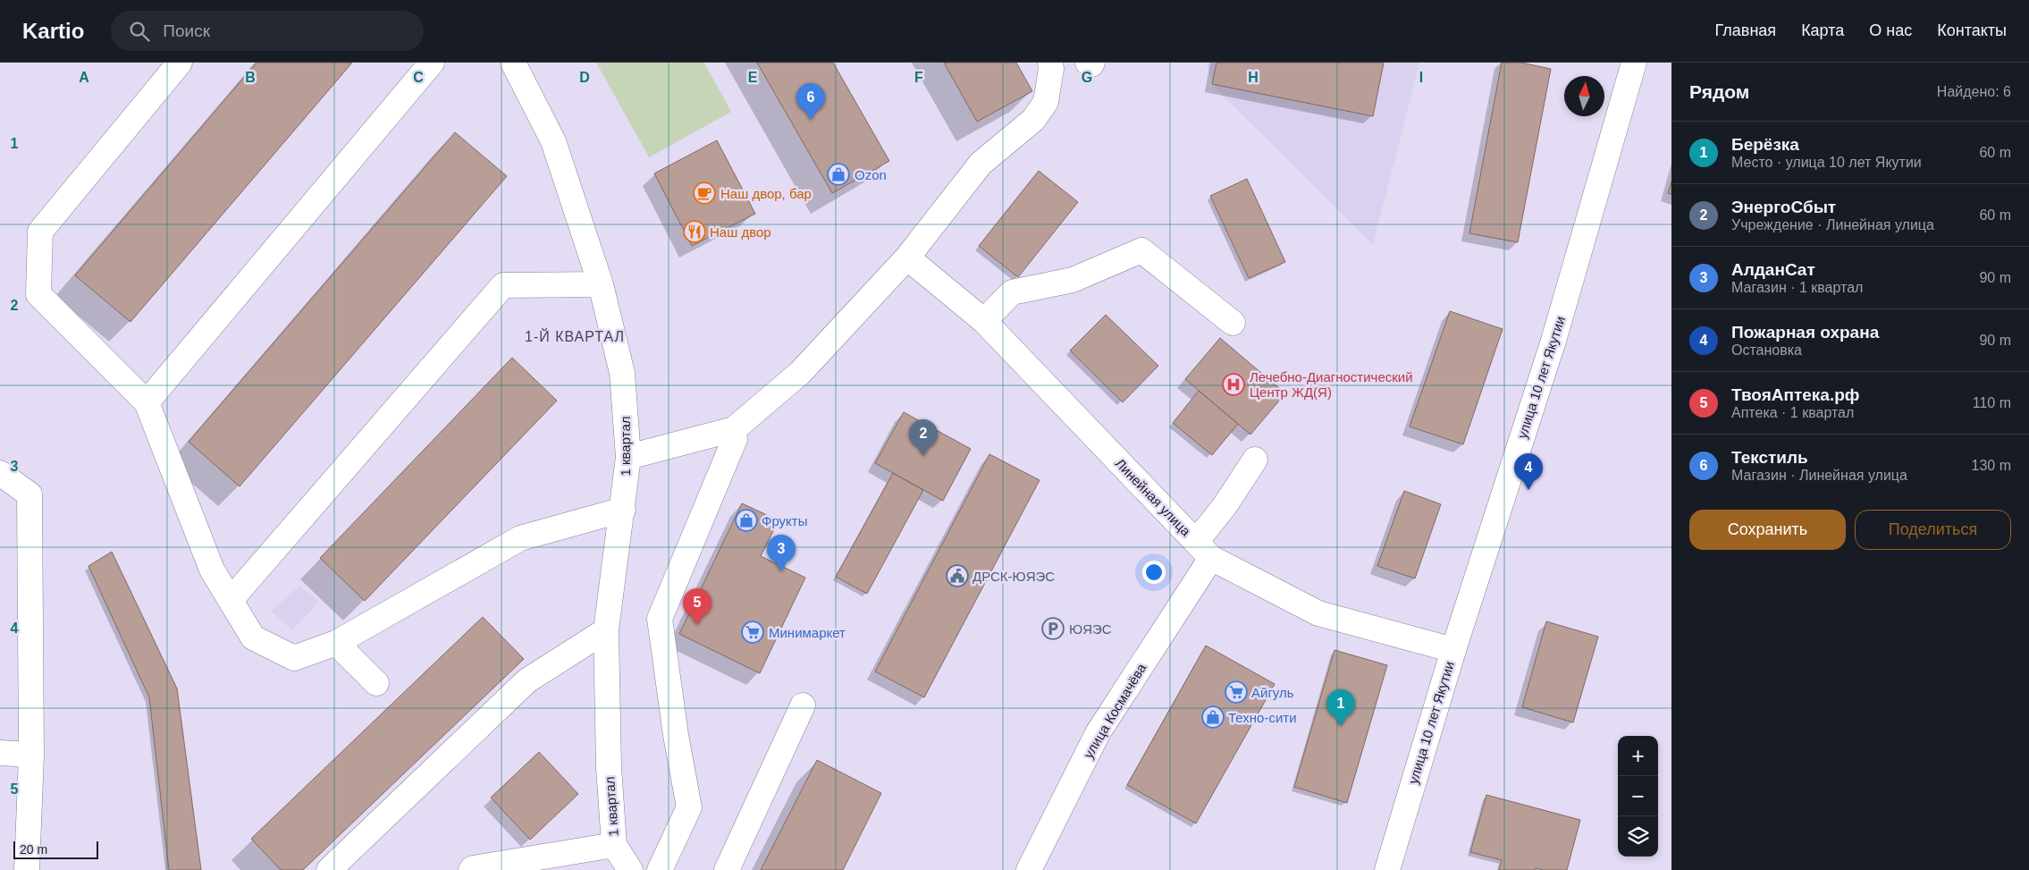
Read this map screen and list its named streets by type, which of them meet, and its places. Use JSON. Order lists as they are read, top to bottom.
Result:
{
  "streets": {
    "street": [
      "улица 10 лет Якутии",
      "1 квартал",
      "Линейная улица",
      "улица Космачёва"
    ]
  },
  "crossings": [
    ["улица 10 лет Якутии", "Линейная улица"],
    ["Линейная улица", "улица Космачёва"]
  ],
  "districts": ["1-Й КВАРТАЛ"],
  "places": {
    "shop": ["Ozon", "Фрукты", "Техно-сити"],
    "cafe": ["Наш двор, бар"],
    "restaurant": ["Наш двор"],
    "hospital": ["Лечебно-Диагностический Центр ЖД(Я)"],
    "public building": ["ДРСК-ЮЯЭС"],
    "parking": ["ЮЯЭС"],
    "supermarket": ["Минимаркет", "Айгуль"]
  },
  "scale_bar": "20 m",
  "north": "top",
  "page": {
    "header": "Kartio",
    "search": "Поиск",
    "nav": [
      "Главная",
      "Карта",
      "О нас",
      "Контакты"
    ],
    "heading": ["Рядом", "Найдено: 6"],
    "pins": [
      "6",
      "2",
      "4",
      "3",
      "5",
      "1"
    ],
    "list": [
      {
        "mark": "1",
        "name": "Берёзка",
        "note": "Место · улица 10 лет Якутии",
        "value": "60 m"
      },
      {
        "mark": "2",
        "name": "ЭнергоСбыт",
        "note": "Учреждение · Линейная улица",
        "value": "60 m"
      },
      {
        "mark": "3",
        "name": "АлданСат",
        "note": "Магазин · 1 квартал",
        "value": "90 m"
      },
      {
        "mark": "4",
        "name": "Пожарная охрана",
        "note": "Остановка",
        "value": "90 m"
      },
      {
        "mark": "5",
        "name": "ТвояАптека.рф",
        "note": "Аптека · 1 квартал",
        "value": "110 m"
      },
      {
        "mark": "6",
        "name": "Текстиль",
        "note": "Магазин · Линейная улица",
        "value": "130 m"
      }
    ],
    "buttons": ["Сохранить", "Поделиться"],
    "map_buttons": ["+", "−"],
    "scale": "20 m"
  },
  "grid": {
    "columns": [
      "A",
      "B",
      "C",
      "D",
      "E",
      "F",
      "G",
      "H",
      "I"
    ],
    "rows": [
      "1",
      "2",
      "3",
      "4",
      "5"
    ]
  }
}
